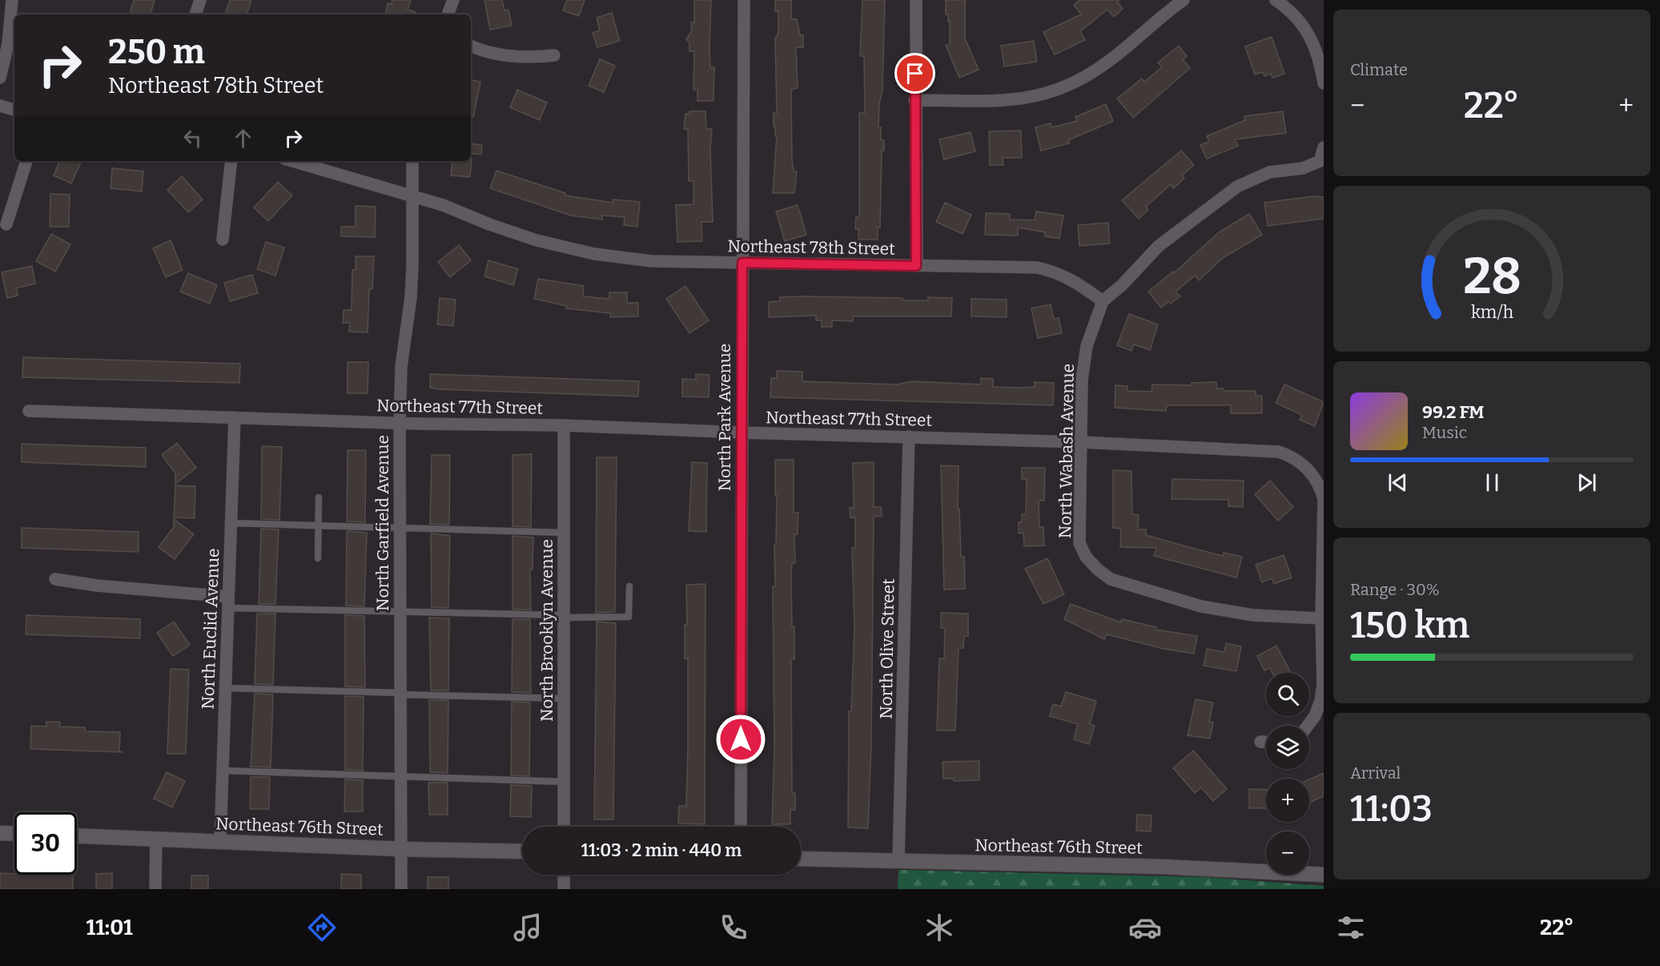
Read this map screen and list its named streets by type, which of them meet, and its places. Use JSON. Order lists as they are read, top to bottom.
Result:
{
  "streets": {
    "street": [
      "Northeast 78th Street",
      "Northeast 77th Street",
      "North Park Avenue",
      "North Wabash Avenue",
      "North Garfield Avenue",
      "North Euclid Avenue",
      "North Brooklyn Avenue",
      "North Olive Street",
      "Northeast 76th Street"
    ]
  },
  "crossings": [
    ["Northeast 78th Street", "North Park Avenue"],
    ["Northeast 78th Street", "North Wabash Avenue"],
    ["Northeast 78th Street", "North Garfield Avenue"],
    ["Northeast 77th Street", "North Park Avenue"],
    ["Northeast 77th Street", "North Wabash Avenue"],
    ["Northeast 77th Street", "North Garfield Avenue"],
    ["Northeast 77th Street", "North Euclid Avenue"],
    ["Northeast 77th Street", "North Brooklyn Avenue"],
    ["Northeast 77th Street", "North Olive Street"],
    ["North Garfield Avenue", "Northeast 76th Street"],
    ["North Euclid Avenue", "Northeast 76th Street"],
    ["North Olive Street", "Northeast 76th Street"]
  ],
  "page": {
    "tile": [
      "Climate",
      ["Range · 30%", "150 km"],
      ["Arrival", "11:03"]
    ],
    "turn": ["250 m", "Northeast 78th Street"],
    "heat": ["−", "22°", "+"],
    "song": ["99.2 FM", "Music"],
    "map_buttons": ["+", "−"],
    "limit": "30",
    "trip": "11:03 · 2 min · 440 m",
    "tabs": ["11:01", "22°"],
    "gauge": ["28", "km/h"]
  }
}
